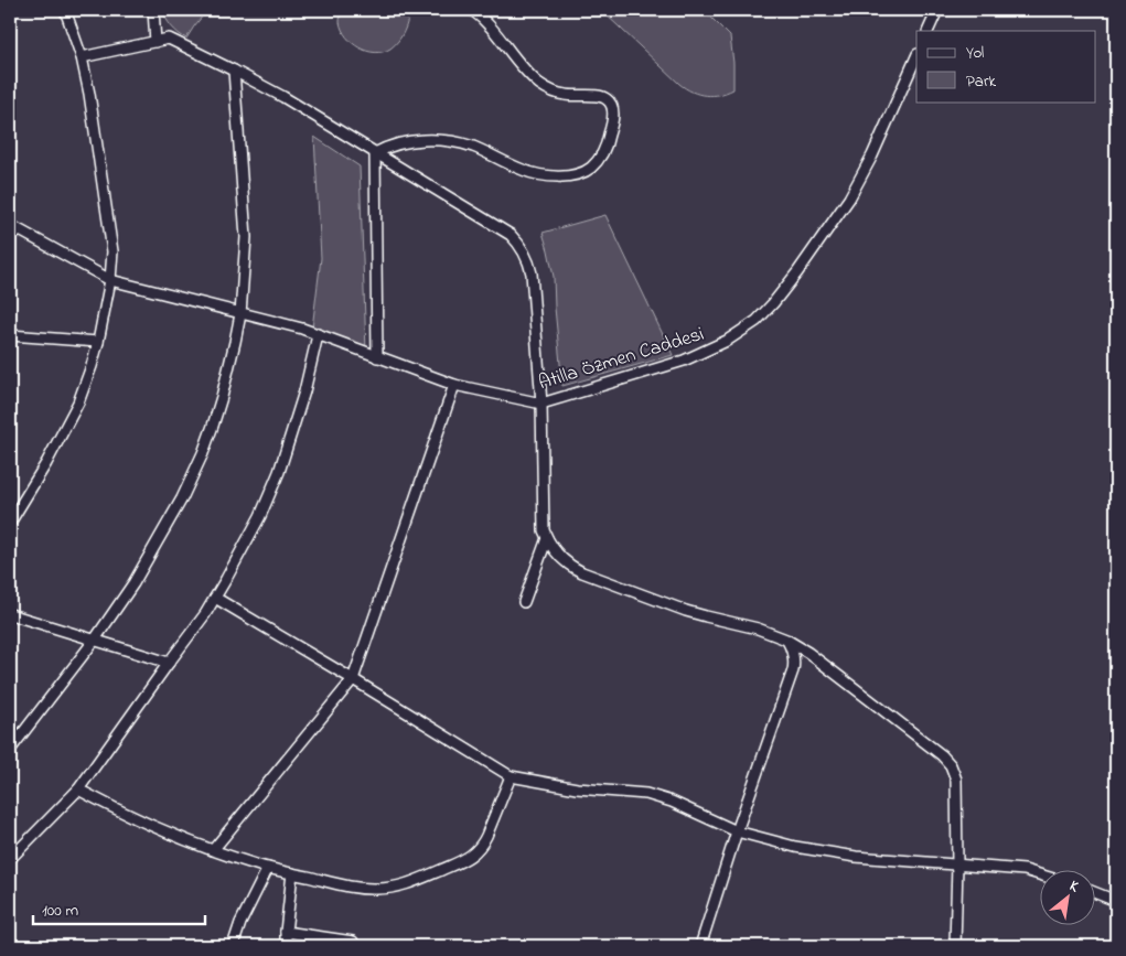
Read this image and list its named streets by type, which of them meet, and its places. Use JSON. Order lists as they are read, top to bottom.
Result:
{
  "streets": {
    "street": ["Atilla Özmen Caddesi"]
  },
  "legend": ["Yol", "Park"],
  "scale_bar": "100 m",
  "north": "top right"
}
